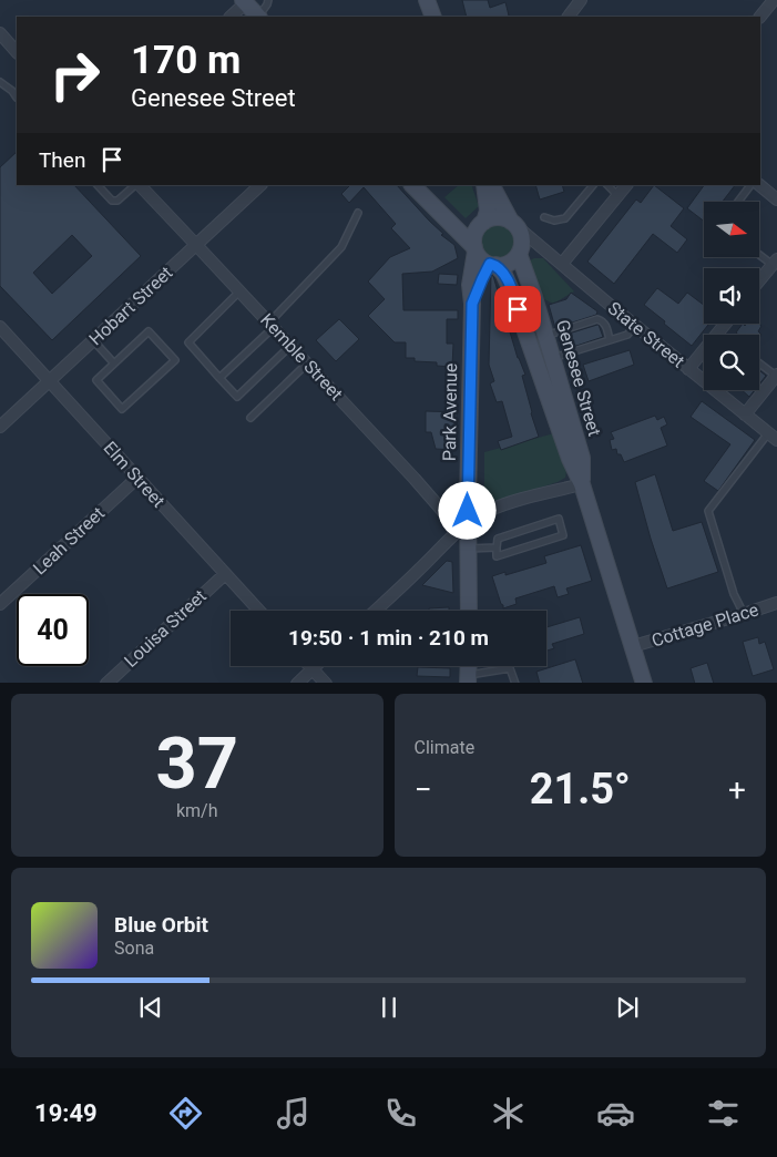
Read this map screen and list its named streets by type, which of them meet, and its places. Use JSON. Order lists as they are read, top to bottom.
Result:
{
  "streets": {
    "main road": ["Genesee Street", "Park Avenue"],
    "street": [
      "Hobart Street",
      "State Street",
      "Kemble Street",
      "Elm Street",
      "Leah Street",
      "Cottage Place",
      "Louisa Street"
    ]
  },
  "crossings": [
    ["Hobart Street", "Kemble Street"],
    ["Hobart Street", "Elm Street"],
    ["State Street", "Genesee Street"],
    ["State Street", "Park Avenue"],
    ["Kemble Street", "Park Avenue"],
    ["Genesee Street", "Park Avenue"],
    ["Genesee Street", "Cottage Place"],
    ["Elm Street", "Leah Street"],
    ["Elm Street", "Louisa Street"]
  ],
  "north": "right",
  "page": {
    "turn": ["170 m", "Genesee Street"],
    "then": "Then",
    "limit": "40",
    "trip": "19:50 · 1 min · 210 m",
    "tile": [
      ["37", "km/h"],
      "Climate"
    ],
    "heat": ["−", "21.5°", "+"],
    "song": ["Blue Orbit", "Sona"],
    "tabs": "19:49"
  }
}
